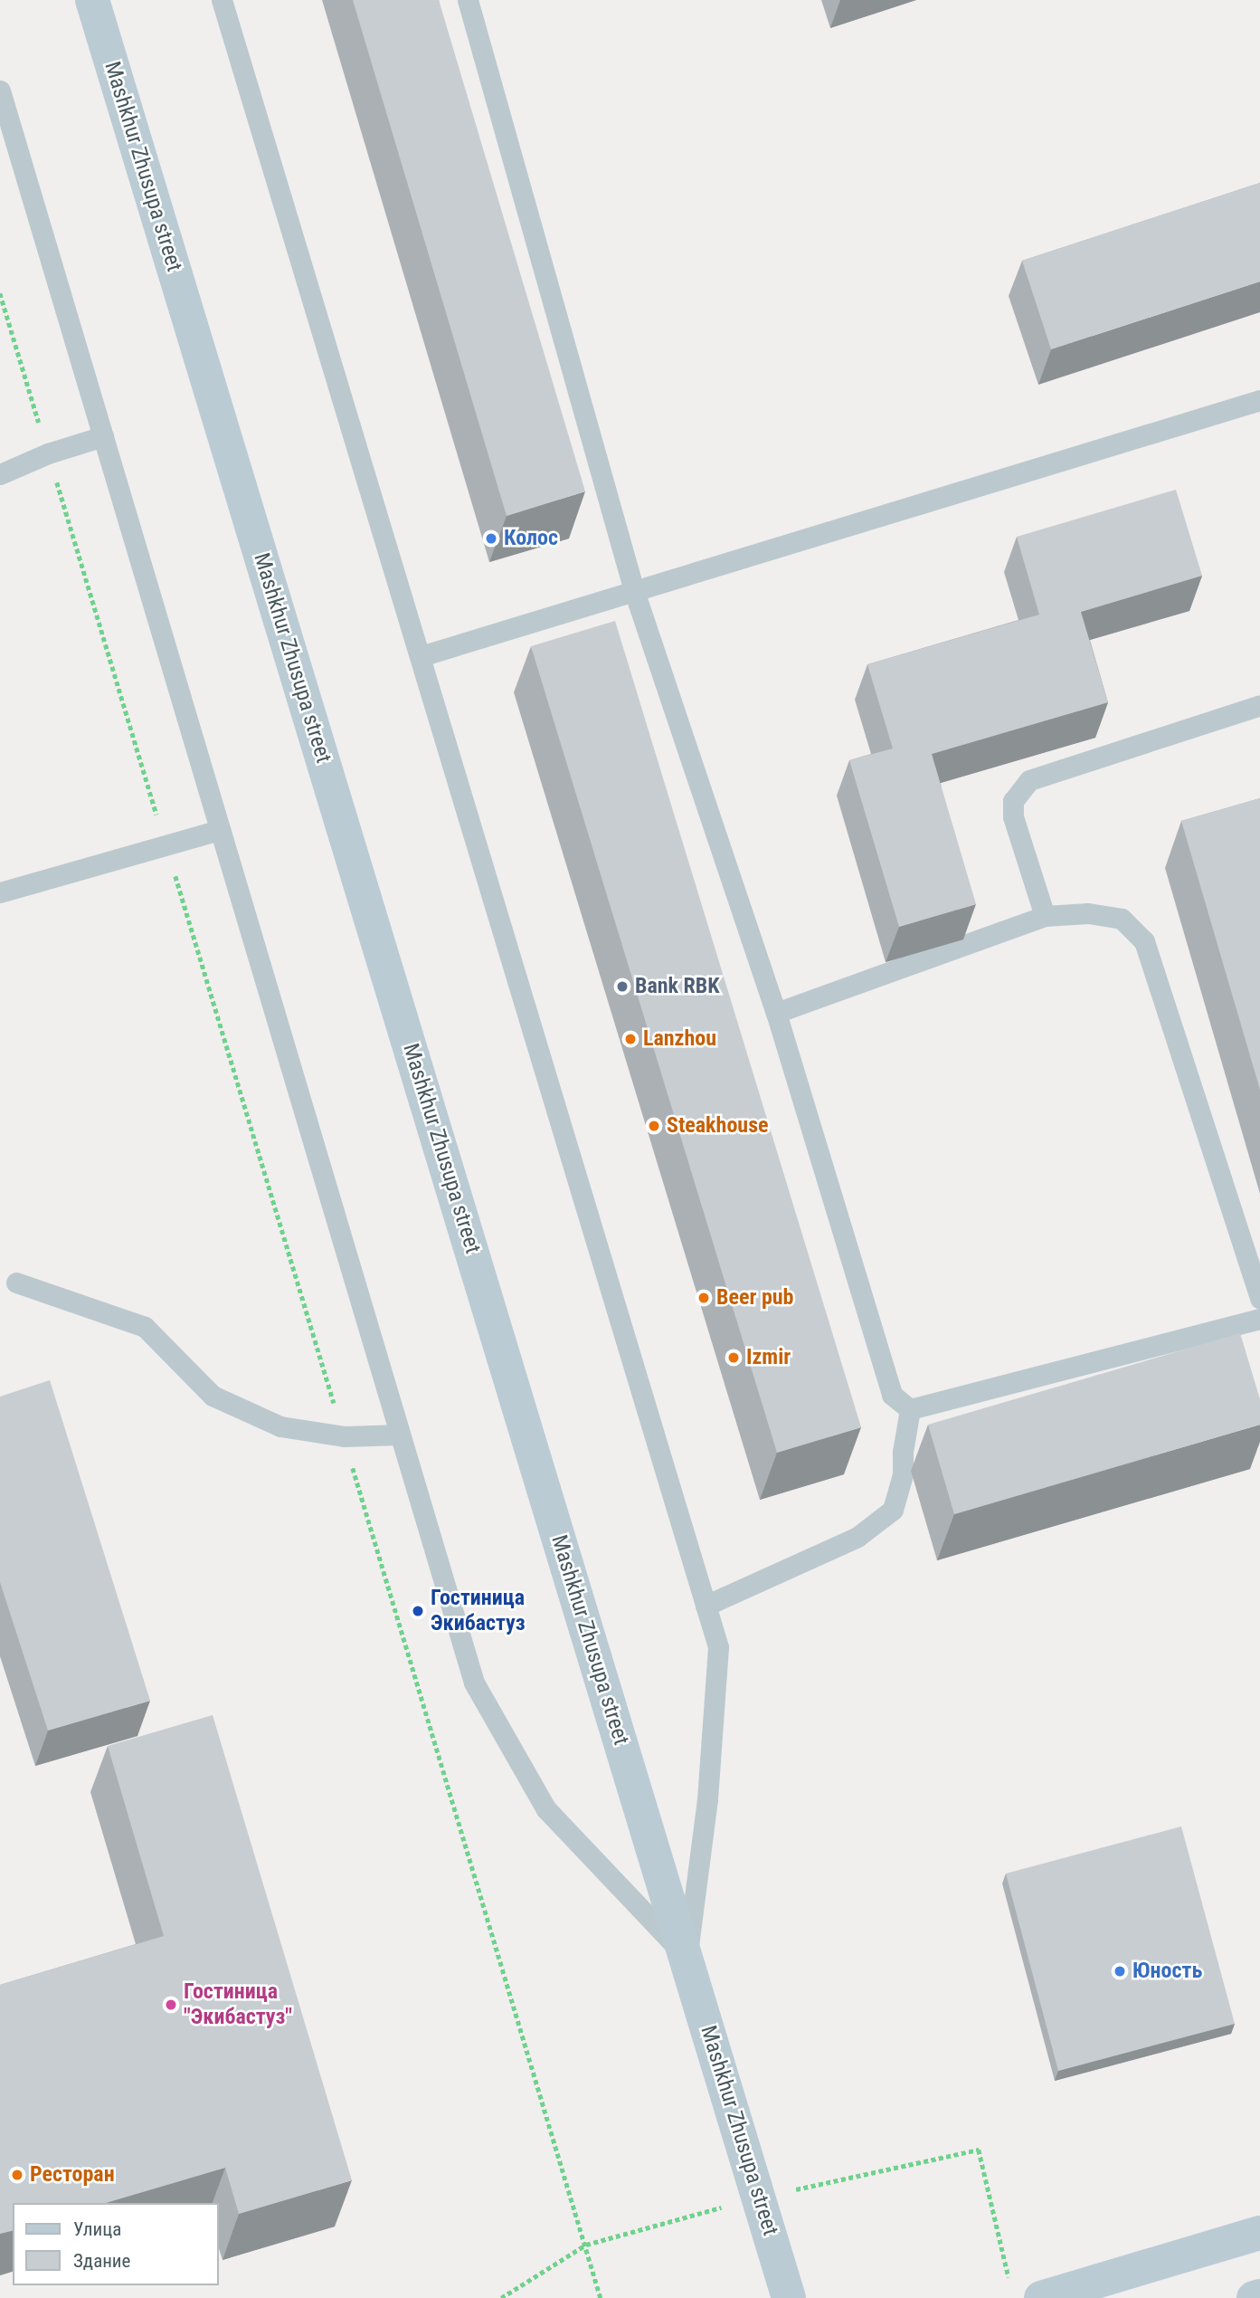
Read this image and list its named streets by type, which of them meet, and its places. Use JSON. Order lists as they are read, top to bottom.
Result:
{
  "streets": {
    "main road": ["Mashkhur Zhusupa street"]
  },
  "places": [
    "Колос",
    "Bank RBK",
    "Lanzhou",
    "Steakhouse",
    "Beer pub",
    "Izmir",
    "Гостиница Экибастуз",
    "Юность",
    "Гостиница \"Экибастуз\"",
    "Ресторан"
  ],
  "legend": ["Улица", "Здание"]
}
